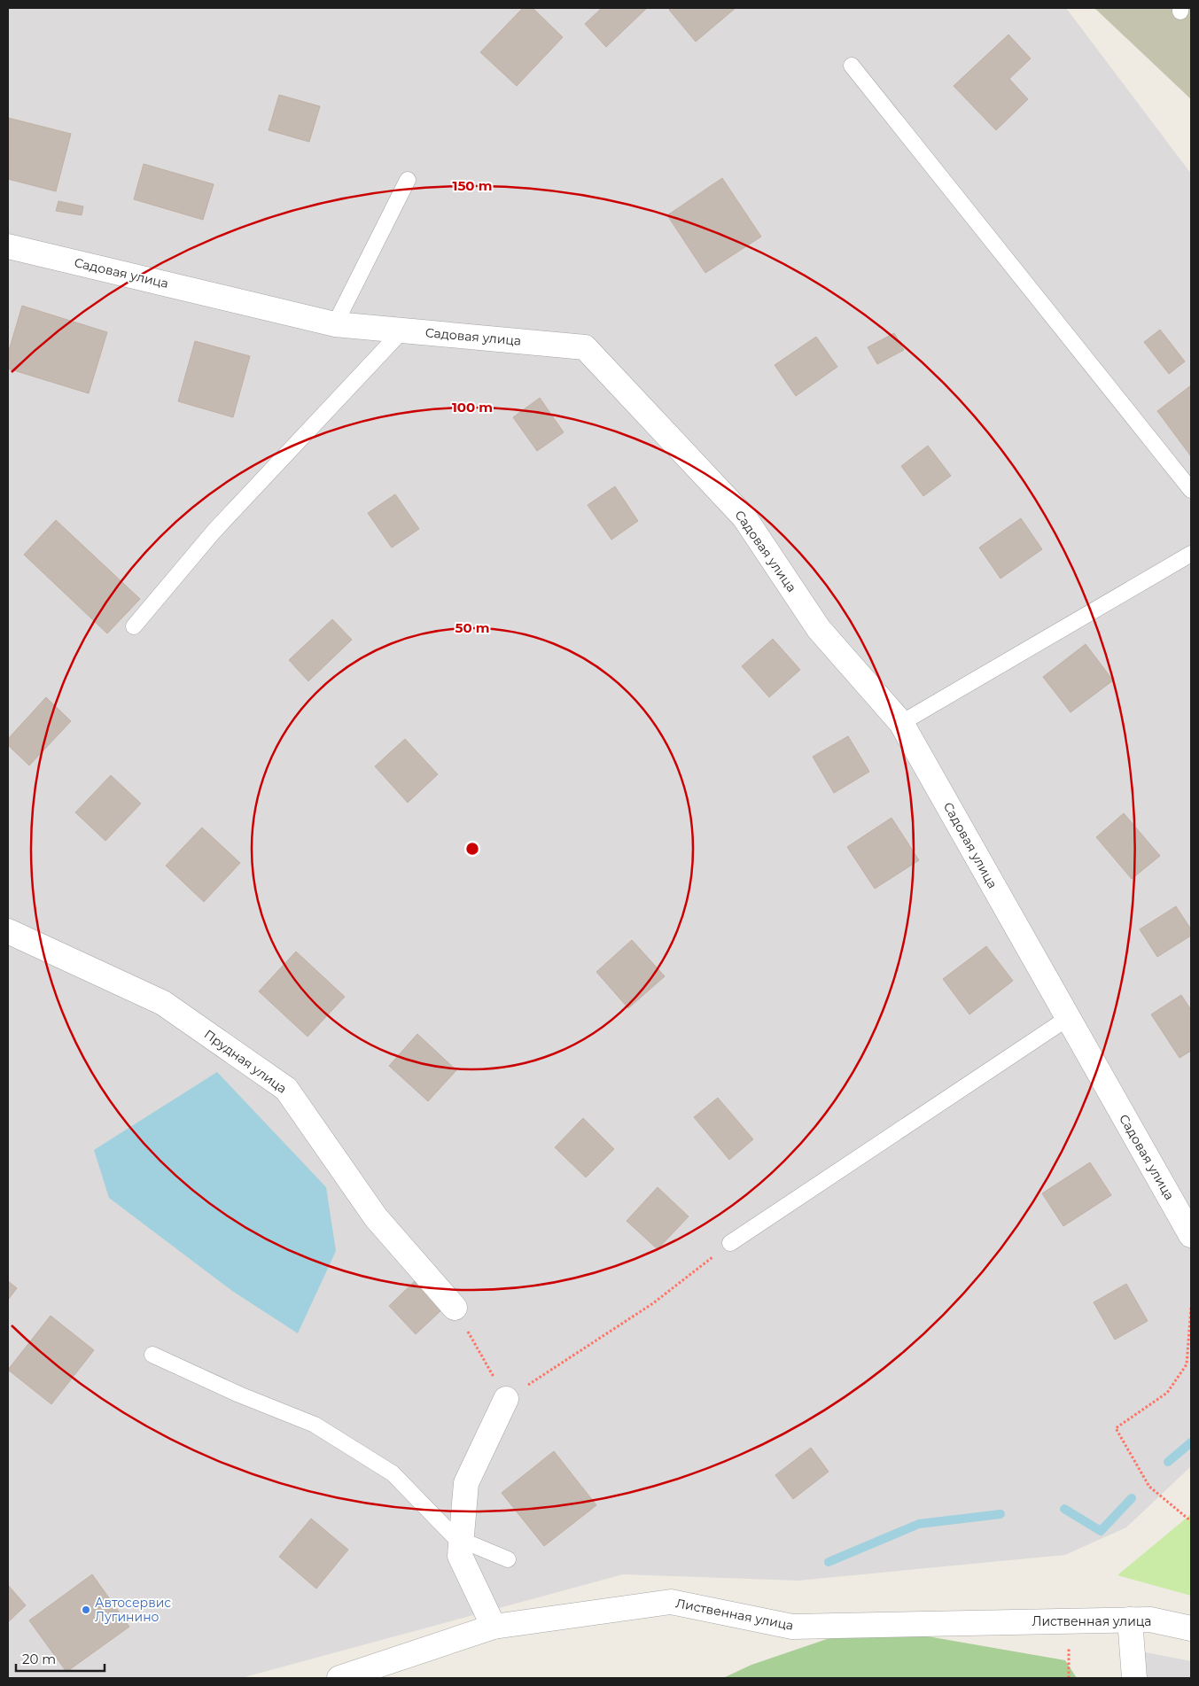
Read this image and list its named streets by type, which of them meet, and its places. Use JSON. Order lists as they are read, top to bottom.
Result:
{
  "streets": {
    "street": ["Садовая улица", "Прудная улица", "Лиственная улица"]
  },
  "places": ["Автосервис Лугинино"],
  "scale_bar": "20 m",
  "rings": ["150 m", "100 m", "50 m"]
}
